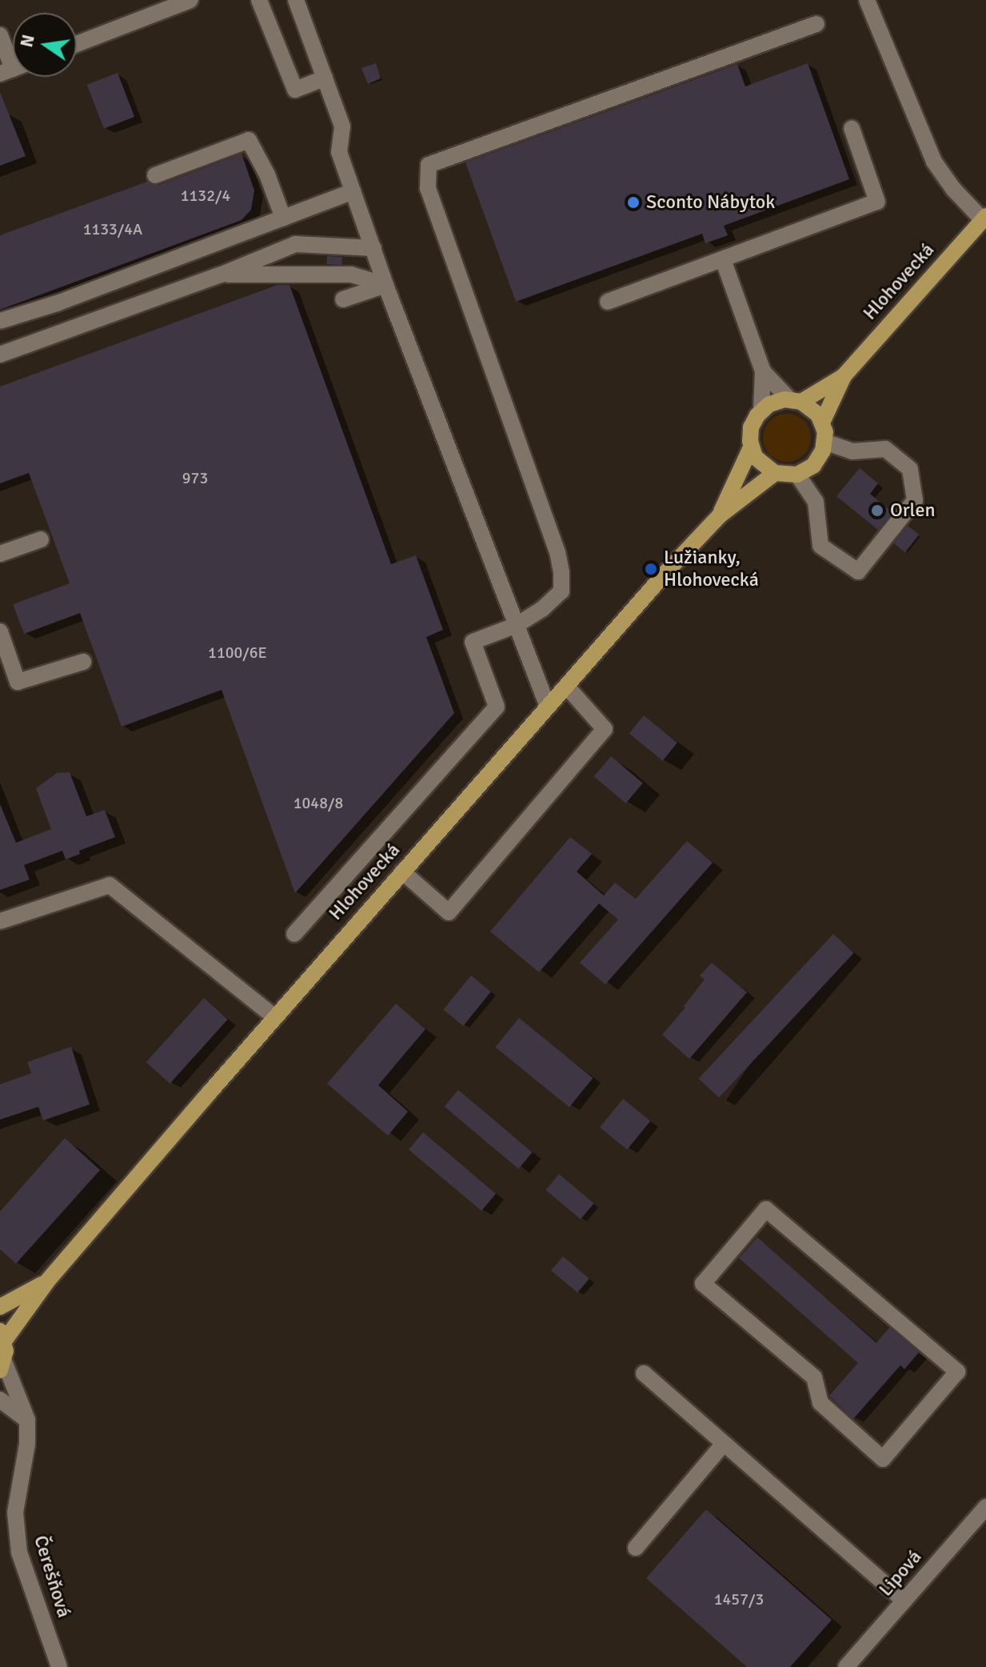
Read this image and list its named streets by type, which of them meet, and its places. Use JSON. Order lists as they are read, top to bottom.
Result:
{
  "streets": {
    "main road": ["Hlohovecká"],
    "street": ["Lipová", "Čerešňová"]
  },
  "places": ["Sconto Nábytok", "Orlen", "Lužianky, Hlohovecká"],
  "house_numbers": [
    "1132/4",
    "1133/4A",
    "973",
    "1100/6E",
    "1048/8",
    "1457/3"
  ],
  "north": "left"
}
